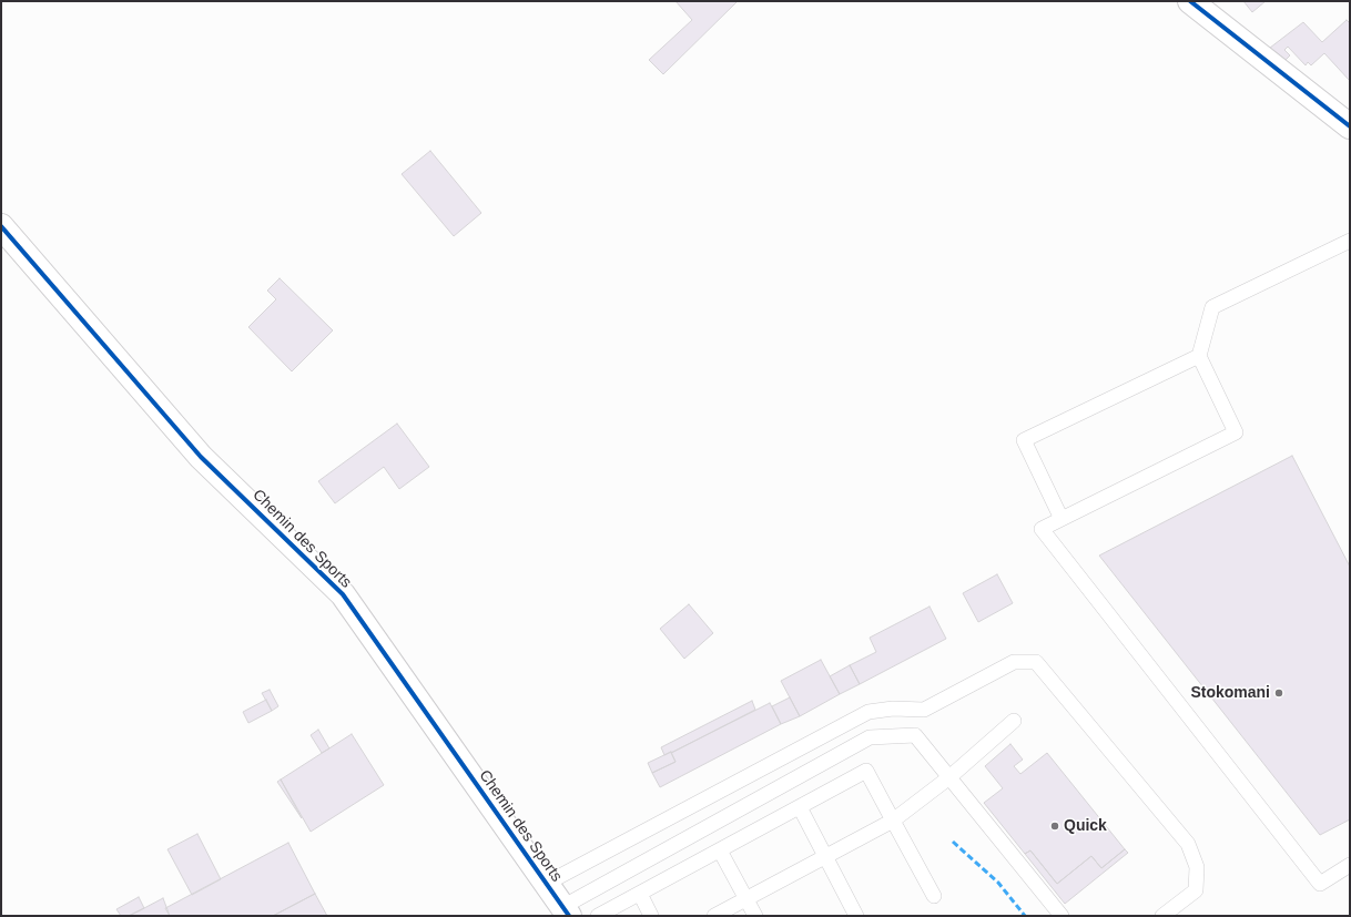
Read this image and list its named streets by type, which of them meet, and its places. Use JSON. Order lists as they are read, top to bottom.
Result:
{
  "streets": {
    "street": ["Chemin des Sports"]
  },
  "places": ["Stokomani", "Quick"]
}
